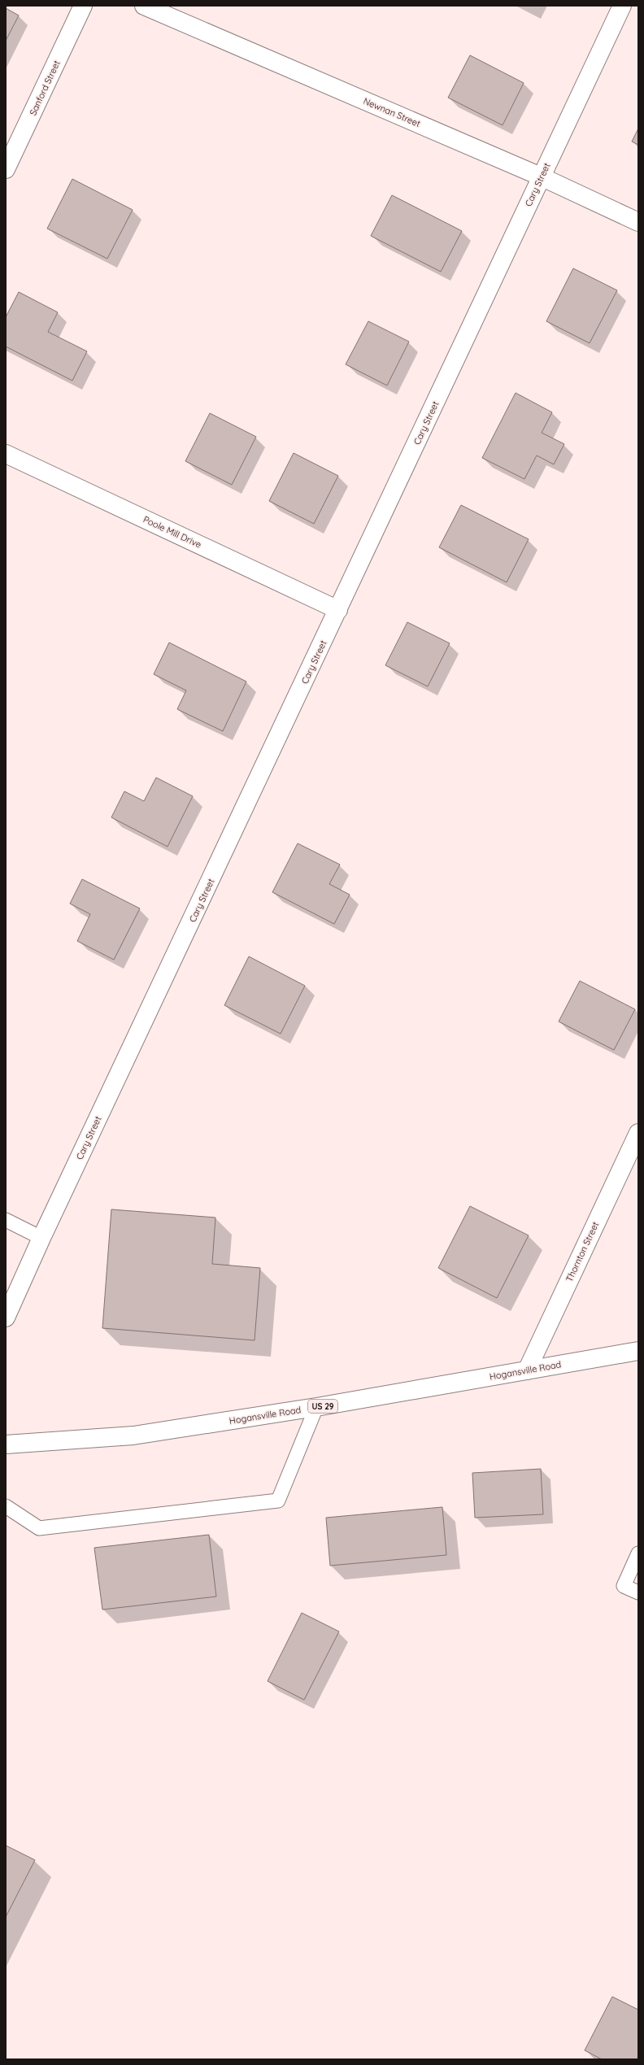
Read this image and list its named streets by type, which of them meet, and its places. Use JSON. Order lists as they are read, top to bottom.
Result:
{
  "streets": {
    "street": [
      "Sanford Street",
      "Newnan Street",
      "Cary Street",
      "Poole Mill Drive",
      "Thornton Street",
      "Hogansville Road",
      "US 29"
    ]
  },
  "crossings": [
    ["Newnan Street", "Cary Street"],
    ["Cary Street", "Poole Mill Drive"],
    ["Thornton Street", "Hogansville Road"]
  ]
}
